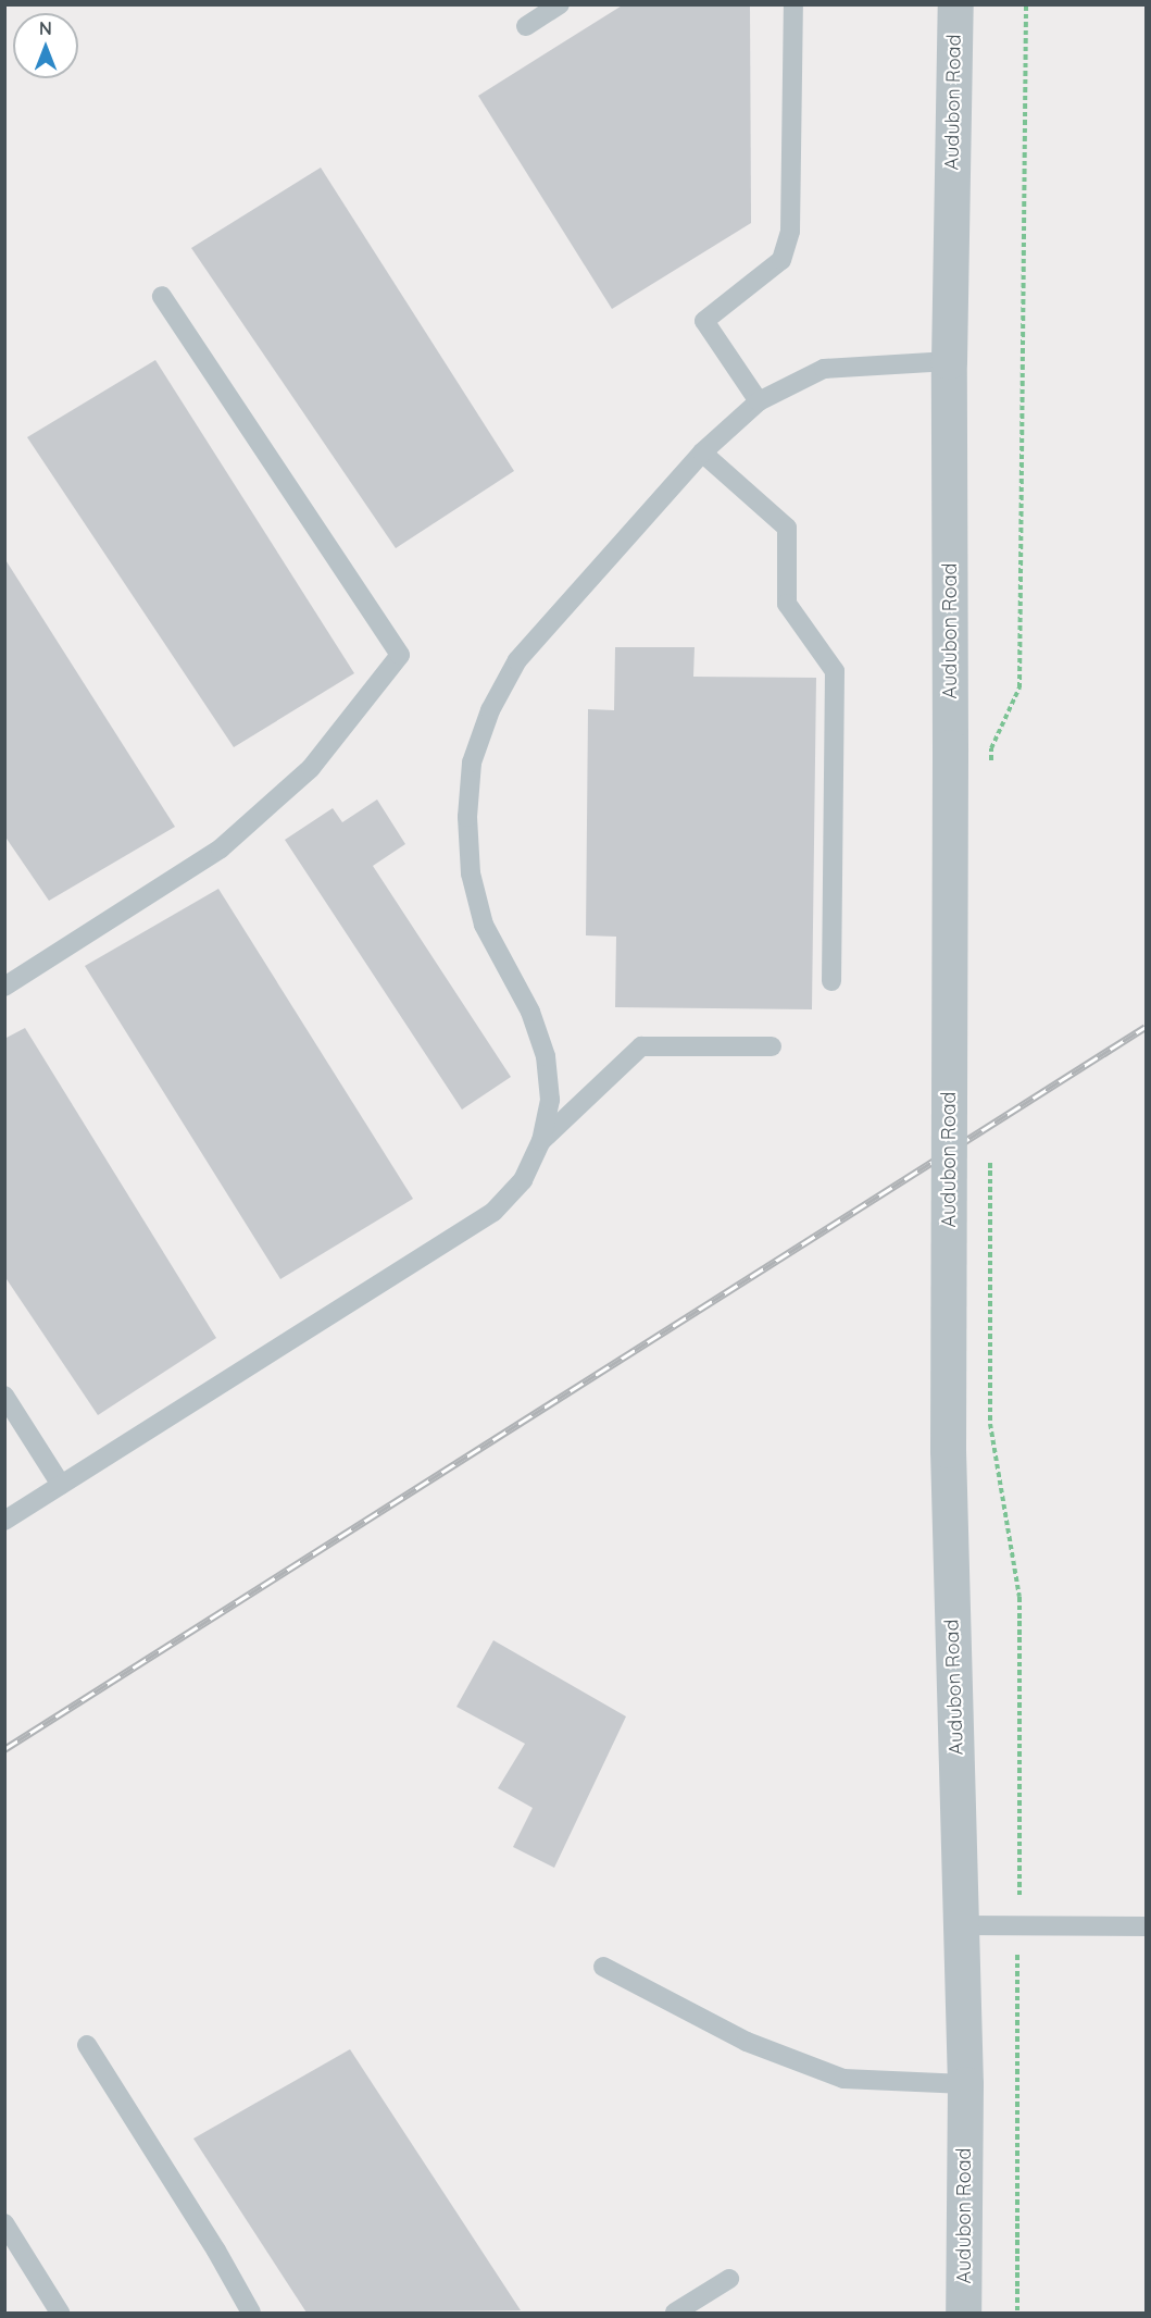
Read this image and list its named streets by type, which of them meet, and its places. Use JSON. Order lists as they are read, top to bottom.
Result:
{
  "streets": {
    "street": ["Audubon Road"]
  },
  "north": "top"
}
